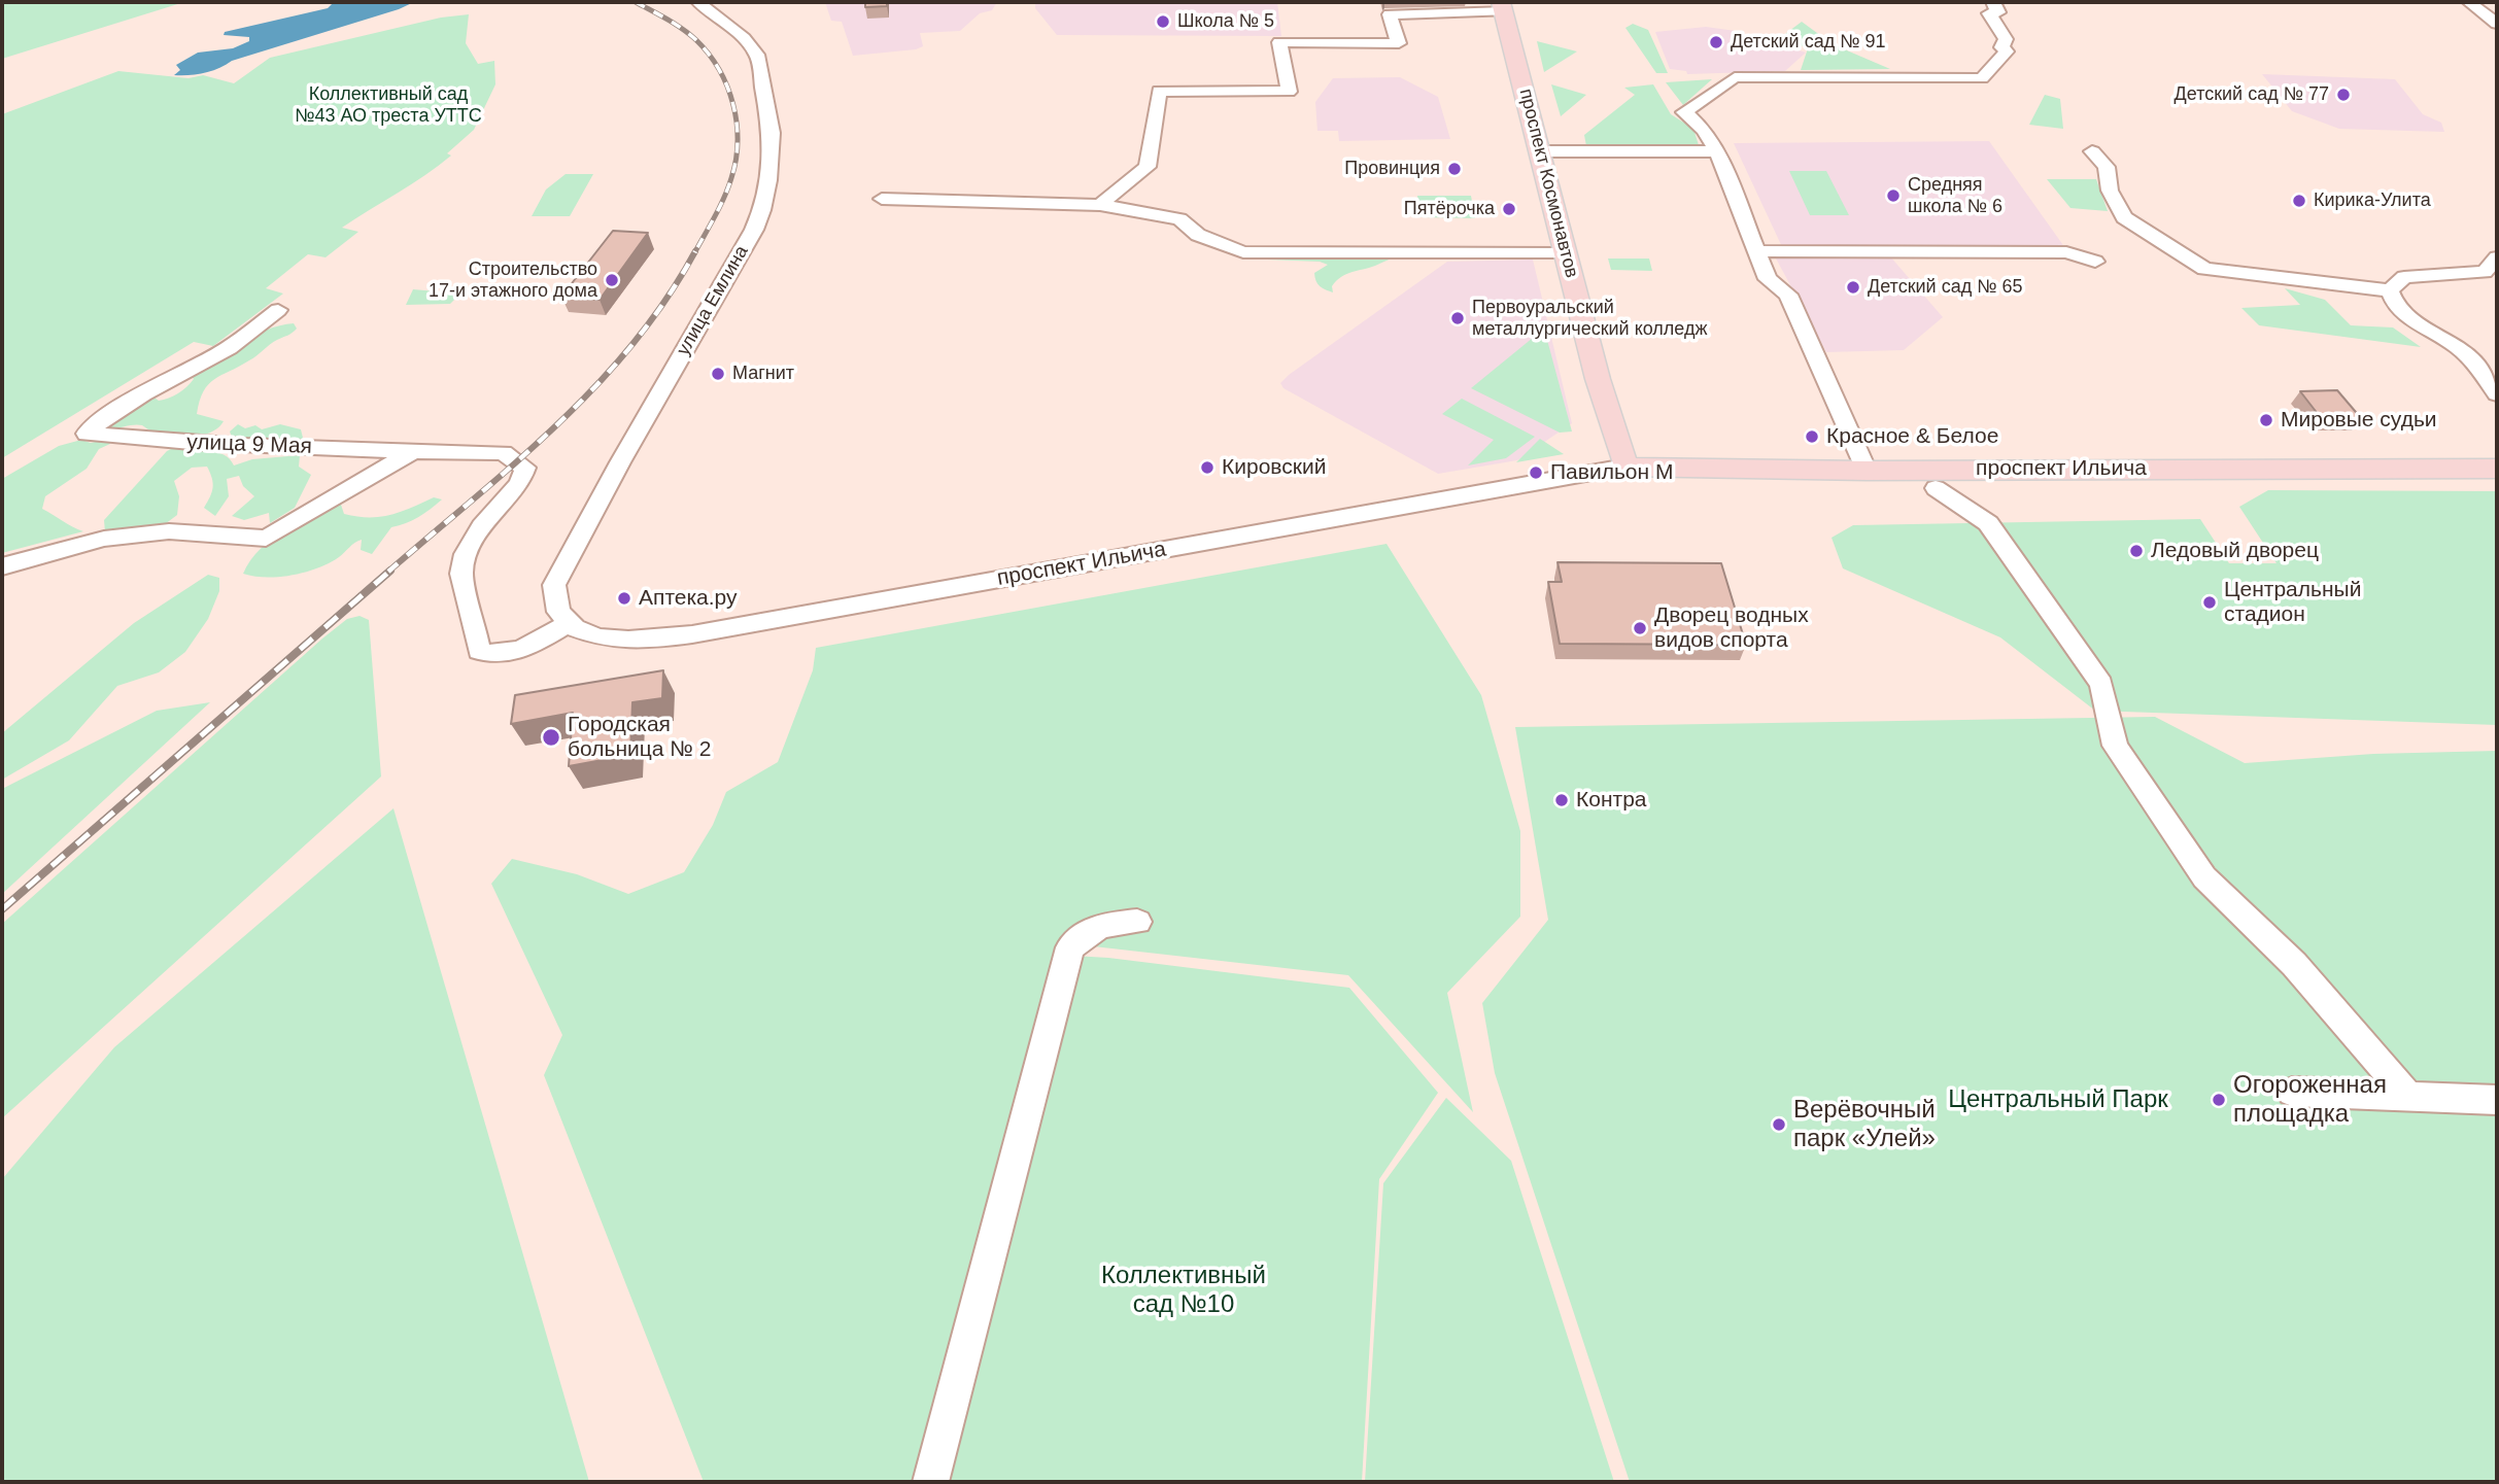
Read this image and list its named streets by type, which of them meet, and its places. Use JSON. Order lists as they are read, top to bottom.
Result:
{
  "streets": {
    "main road": ["проспект Космонавтов", "проспект Ильича"],
    "street": ["улица Емлина", "улица 9 Мая"]
  },
  "crossings": [
    ["проспект Космонавтов", "проспект Ильича"],
    ["улица Емлина", "улица 9 Мая"],
    ["улица Емлина", "проспект Ильича"],
    ["улица 9 Мая", "проспект Ильича"]
  ],
  "parks": ["Коллективный сад №43 АО треста УТТС", "Центральный Парк", "Коллективный сад №10"],
  "places": [
    "Школа № 5",
    "Детский сад № 91",
    "Детский сад № 77",
    "Провинция",
    "Средняя школа № 6",
    "Кирика-Улита",
    "Пятёрочка",
    "Строительство 17-и этажного дома",
    "Детский сад № 65",
    "Первоуральский металлургический колледж",
    "Магнит",
    "Мировые судьи",
    "Красное & Белое",
    "Кировский",
    "Павильон М",
    "Ледовый дворец",
    "Аптека.ру",
    "Центральный стадион",
    "Дворец водных видов спорта",
    "Городская больница № 2",
    "Контра",
    "Огороженная площадка",
    "Верёвочный парк «Улей»"
  ]
}
